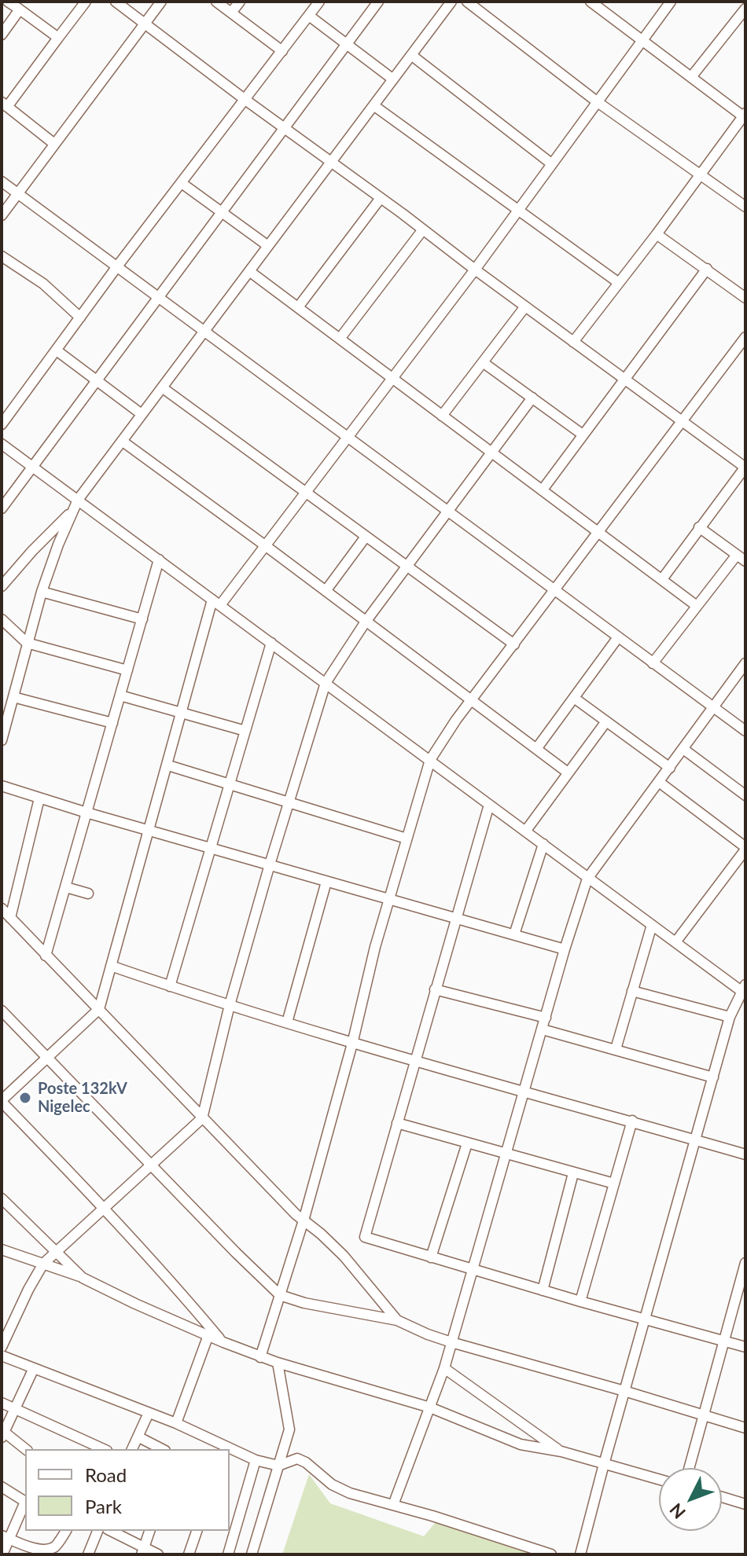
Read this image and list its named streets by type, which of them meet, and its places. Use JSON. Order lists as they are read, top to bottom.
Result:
{
  "places": ["Poste 132kV Nigelec"],
  "legend": ["Road", "Park"],
  "north": "bottom left"
}
